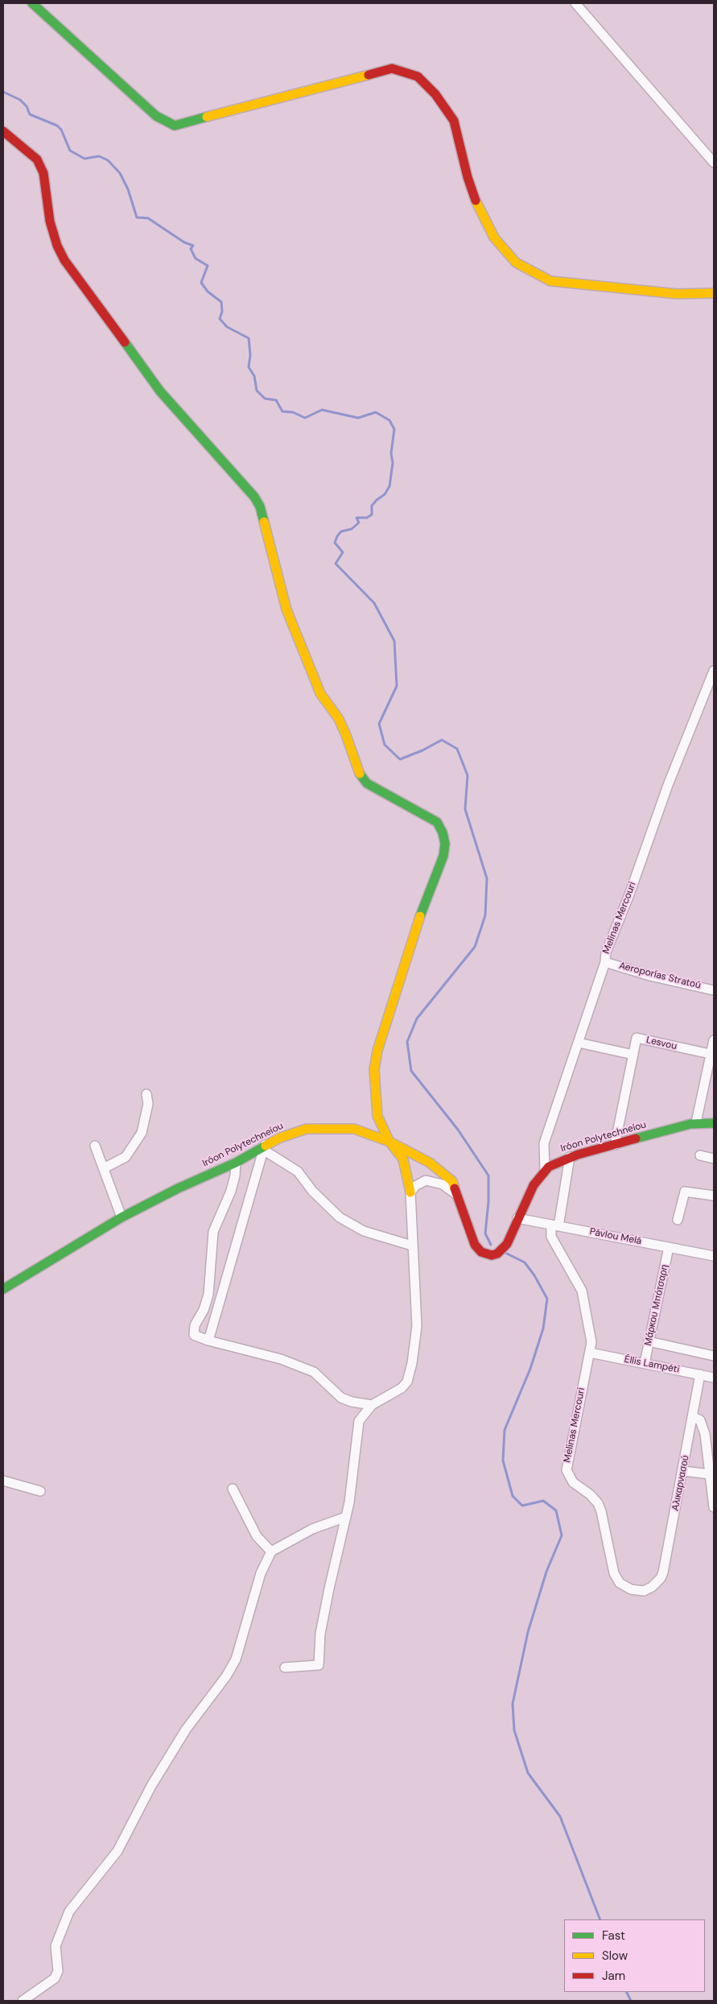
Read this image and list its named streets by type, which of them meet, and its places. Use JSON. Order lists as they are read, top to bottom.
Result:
{
  "streets": {
    "street": [
      "Melinas Mercouri",
      "Aeroporías Stratoú",
      "Lesvou",
      "Iróon Polytechneíou",
      "Pávlou Melá",
      "Μάρκου Μπότσαρη",
      "Éllis Lampéti",
      "Αλικαρνασού"
    ]
  },
  "crossings": [
    ["Melinas Mercouri", "Aeroporías Stratoú"],
    ["Melinas Mercouri", "Lesvou"],
    ["Melinas Mercouri", "Iróon Polytechneíou"],
    ["Melinas Mercouri", "Pávlou Melá"],
    ["Melinas Mercouri", "Éllis Lampéti"],
    ["Melinas Mercouri", "Αλικαρνασού"],
    ["Iróon Polytechneíou", "Pávlou Melá"],
    ["Pávlou Melá", "Μάρκου Μπότσαρη"],
    ["Μάρκου Μπότσαρη", "Éllis Lampéti"],
    ["Éllis Lampéti", "Αλικαρνασού"]
  ],
  "legend": ["Fast", "Slow", "Jam"]
}
